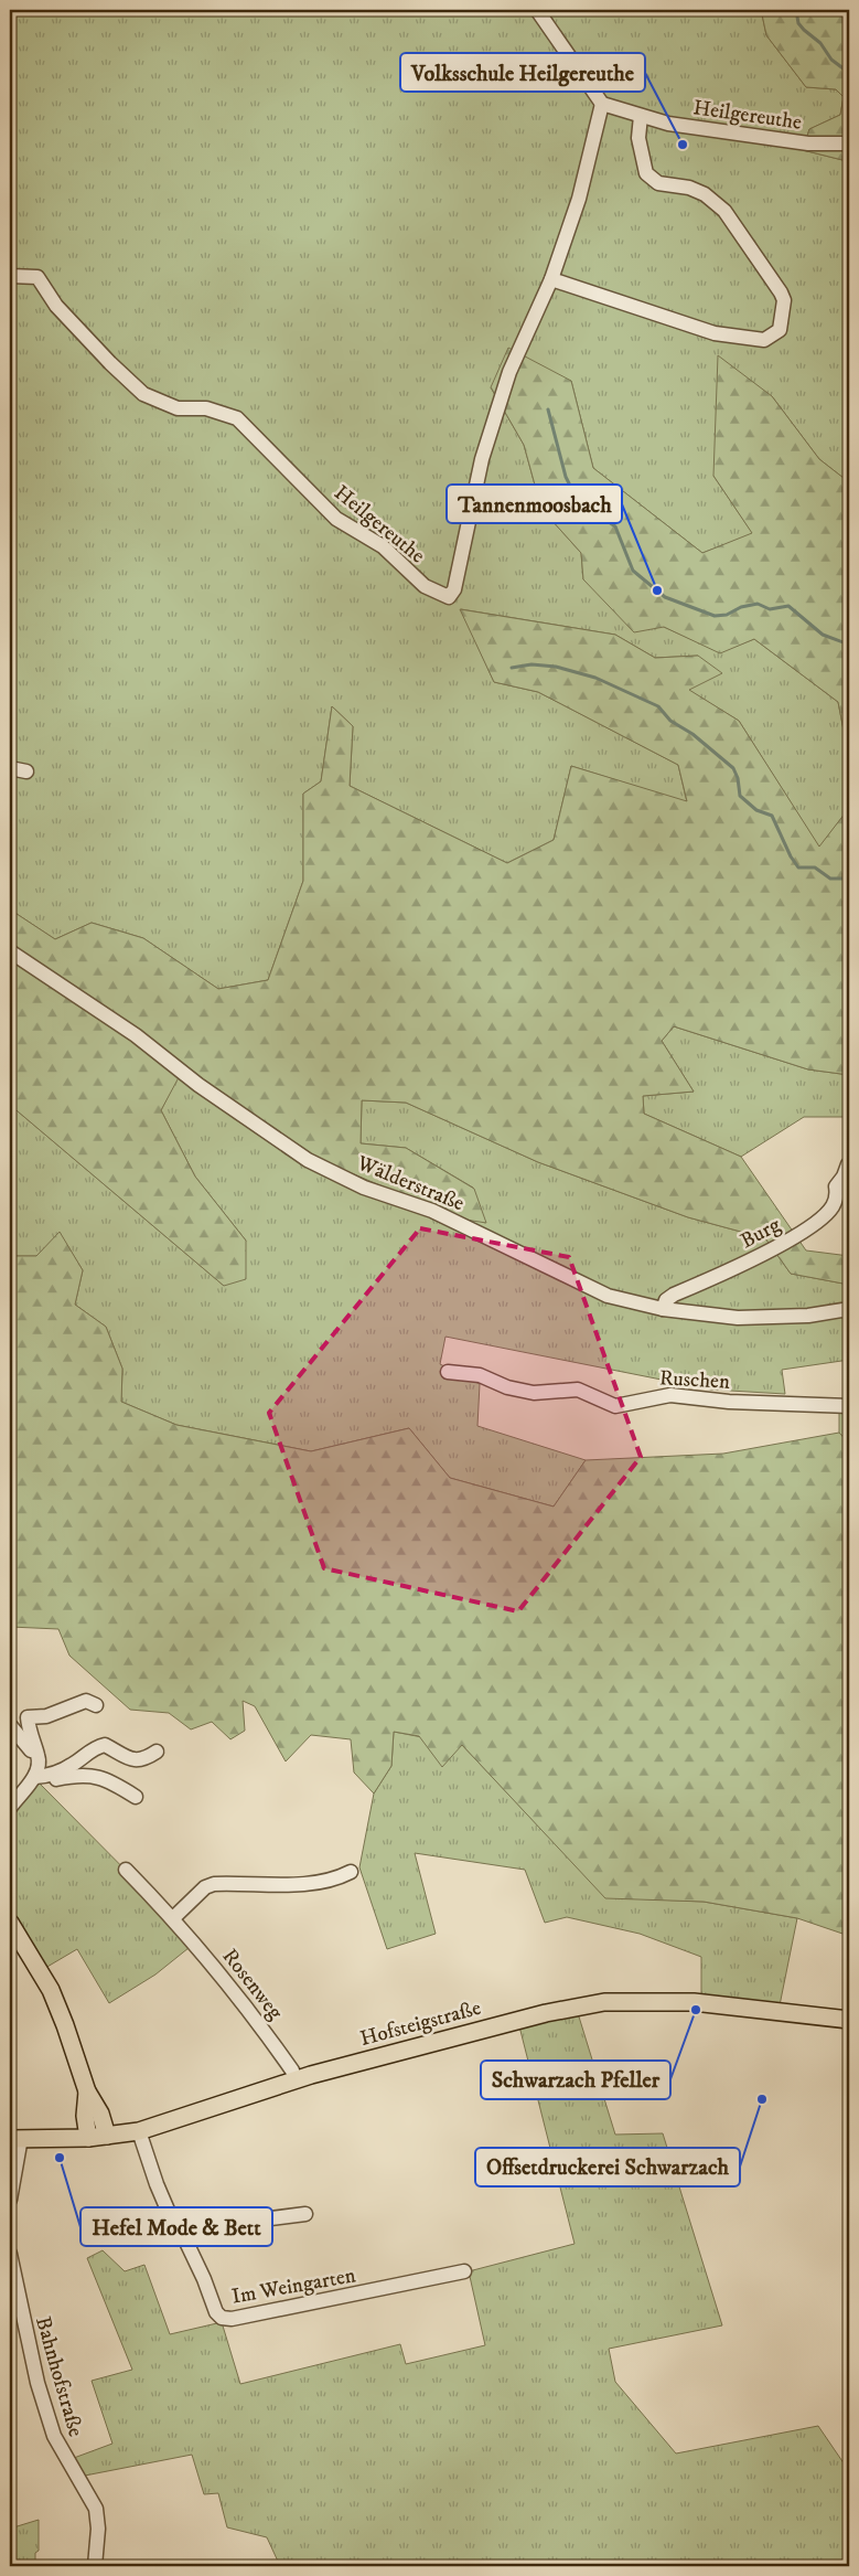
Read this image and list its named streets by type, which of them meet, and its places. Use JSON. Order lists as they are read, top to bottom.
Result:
{
  "streets": {
    "main road": ["Hofsteigstraße"],
    "street": [
      "Heilgereuthe",
      "Wälderstraße",
      "Burg",
      "Ruschen",
      "Rosenweg",
      "Im Weingarten",
      "Bahnhofstraße"
    ]
  },
  "crossings": [
    ["Wälderstraße", "Burg"],
    ["Rosenweg", "Hofsteigstraße"],
    ["Hofsteigstraße", "Im Weingarten"]
  ],
  "places": [
    "Volksschule Heilgereuthe",
    "Tannenmoosbach",
    "Schwarzach Pfeller",
    "Offsetdruckerei Schwarzach",
    "Hefel Mode & Bett"
  ]
}
